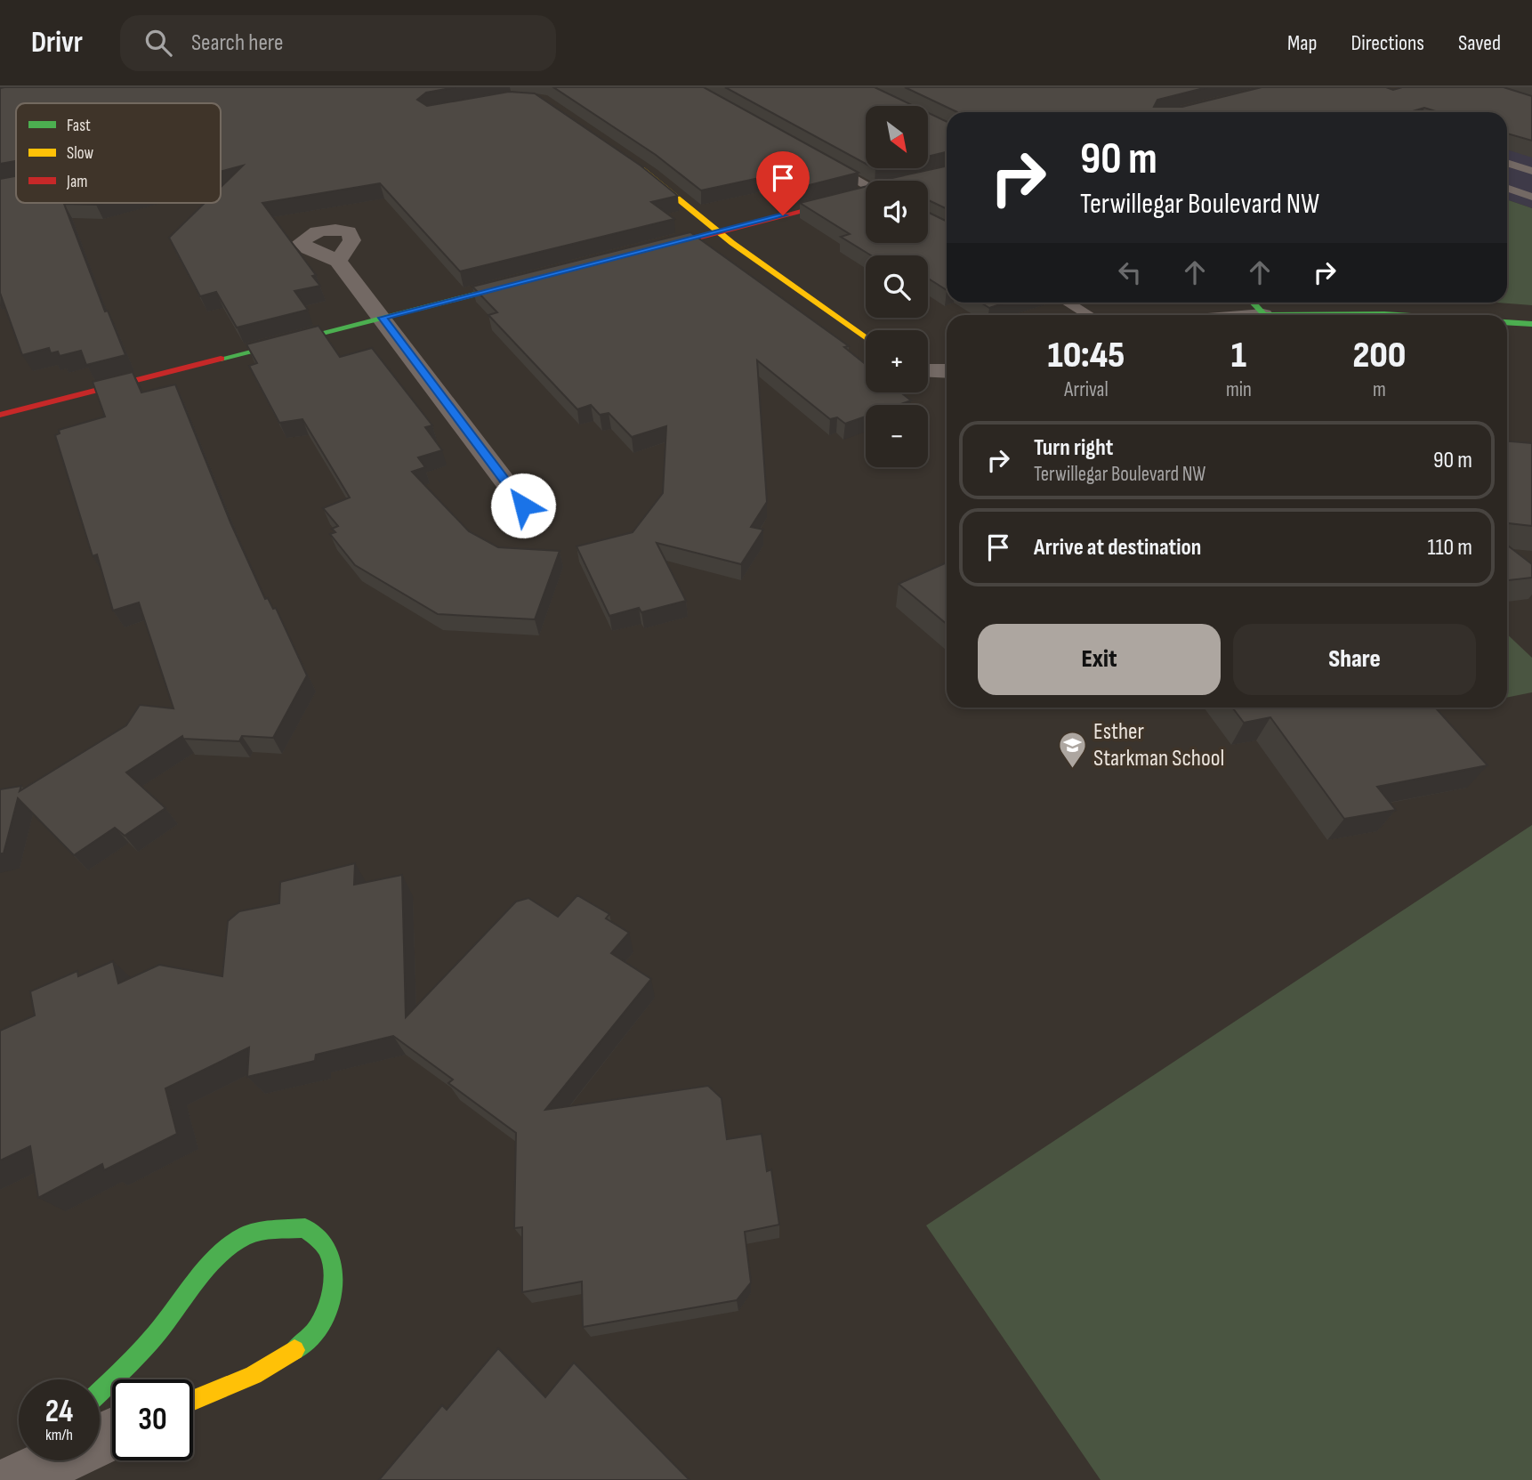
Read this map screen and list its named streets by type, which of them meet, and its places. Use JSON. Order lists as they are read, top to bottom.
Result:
{
  "places": {
    "school or university": ["Esther Starkman School"]
  },
  "legend": ["Fast", "Slow", "Jam"],
  "north": "bottom right",
  "page": {
    "header": "Drivr",
    "search": "Search here",
    "nav": ["Map", "Directions", "Saved"],
    "map_buttons": ["+", "−"],
    "turn": ["90 m", "Terwillegar Boulevard NW"],
    "eta": [
      "10:45",
      "Arrival",
      "1",
      "min",
      "200",
      "m"
    ],
    "list": [
      {
        "name": "Turn right",
        "note": "Terwillegar Boulevard NW",
        "value": "90 m"
      },
      {
        "name": "Arrive at destination",
        "value": "110 m"
      }
    ],
    "buttons": ["Exit", "Share"],
    "speed": "24 km/h",
    "limit": "30"
  }
}
